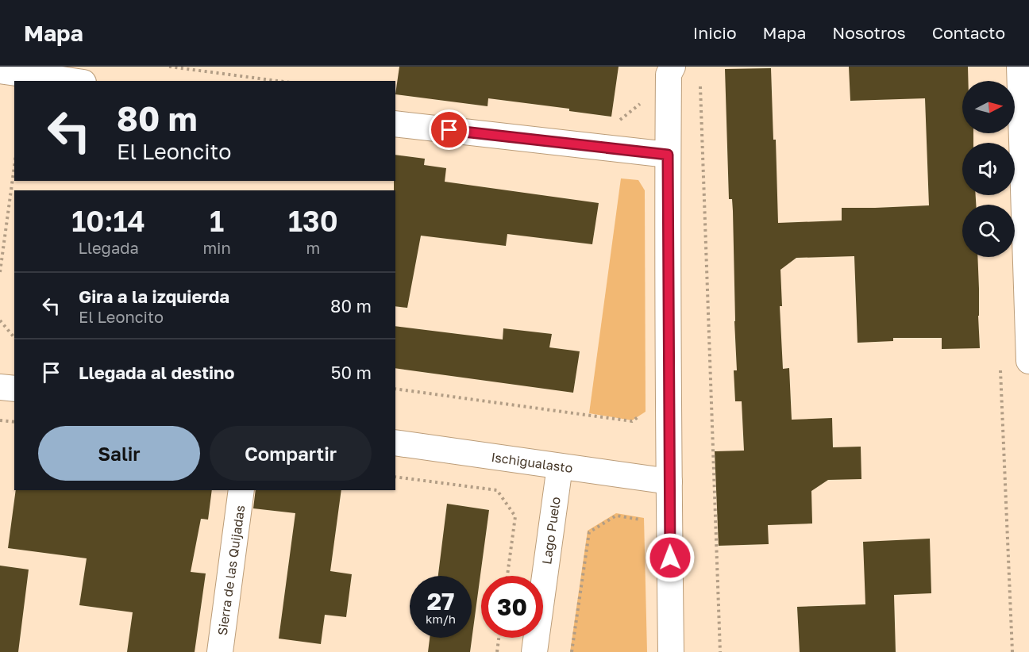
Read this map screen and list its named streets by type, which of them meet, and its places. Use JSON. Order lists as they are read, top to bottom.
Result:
{
  "streets": {
    "street": ["Ischigualasto", "Lago Puelo", "Sierra de las Quijadas"]
  },
  "crossings": [
    ["Ischigualasto", "Lago Puelo"]
  ],
  "north": "right",
  "page": {
    "header": "Mapa",
    "nav": [
      "Inicio",
      "Mapa",
      "Nosotros",
      "Contacto"
    ],
    "turn": ["80 m", "El Leoncito"],
    "eta": [
      "10:14",
      "Llegada",
      "1",
      "min",
      "130",
      "m"
    ],
    "list": [
      {
        "name": "Gira a la izquierda",
        "note": "El Leoncito",
        "value": "80 m"
      },
      {
        "name": "Llegada al destino",
        "value": "50 m"
      }
    ],
    "buttons": ["Salir", "Compartir"],
    "speed": "27 km/h",
    "limit": "30"
  }
}
